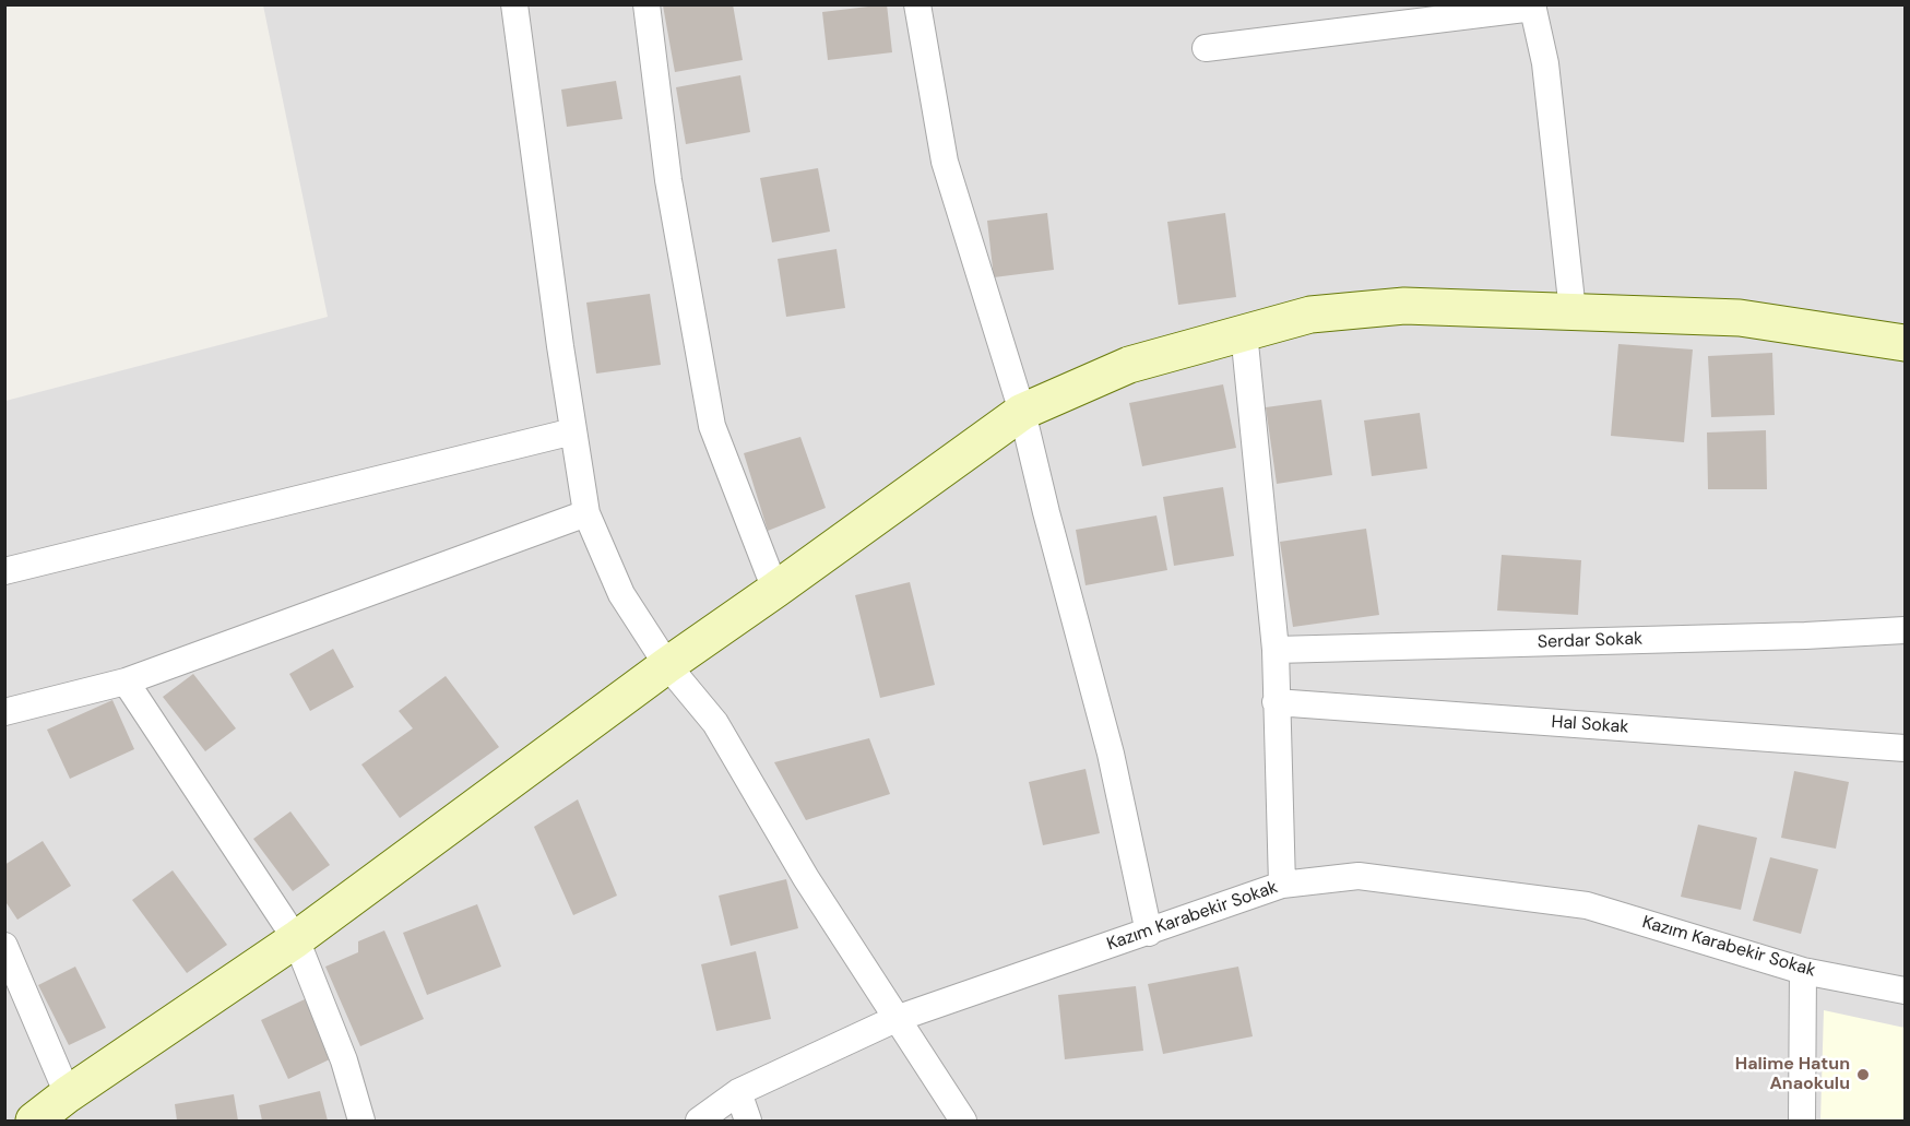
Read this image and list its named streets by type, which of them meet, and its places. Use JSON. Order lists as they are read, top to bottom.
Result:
{
  "streets": {
    "street": ["Serdar Sokak", "Hal Sokak", "Kazım Karabekir Sokak"]
  },
  "places": ["Halime Hatun Anaokulu"]
}
